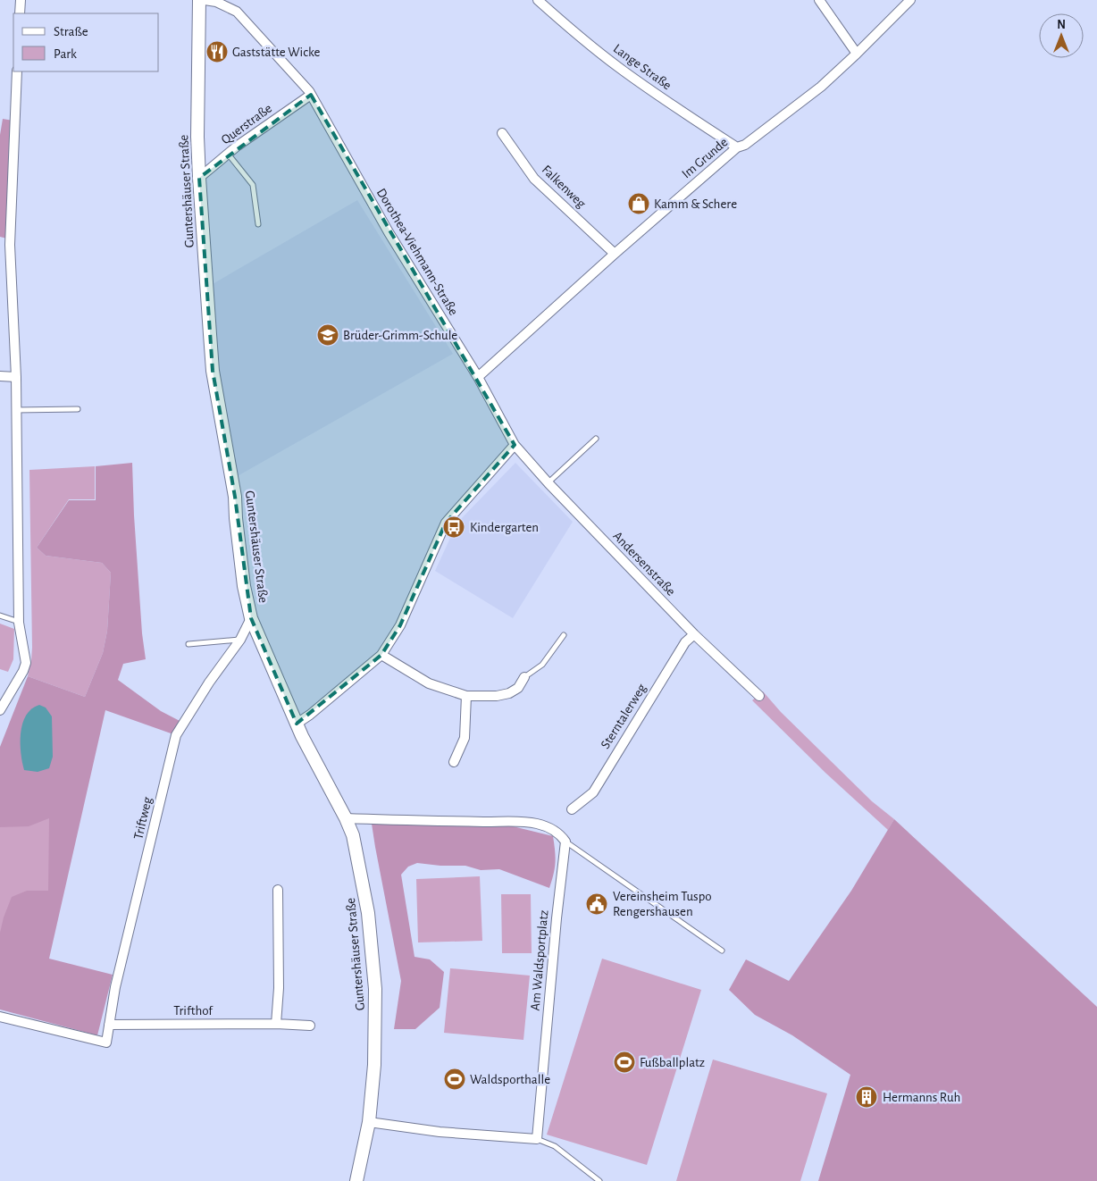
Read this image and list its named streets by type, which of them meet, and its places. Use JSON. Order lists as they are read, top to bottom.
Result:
{
  "streets": {
    "street": [
      "Lange Straße",
      "Querstraße",
      "Im Grunde",
      "Falkenweg",
      "Guntershäuser Straße",
      "Dorothea-Viehmann-Straße",
      "Andersenstraße",
      "Sterntalerweg",
      "Triftweg",
      "Am Waldsportplatz",
      "Trifthof"
    ]
  },
  "crossings": [
    ["Lange Straße", "Im Grunde"],
    ["Querstraße", "Guntershäuser Straße"],
    ["Querstraße", "Dorothea-Viehmann-Straße"],
    ["Im Grunde", "Falkenweg"],
    ["Im Grunde", "Dorothea-Viehmann-Straße"],
    ["Guntershäuser Straße", "Triftweg"],
    ["Dorothea-Viehmann-Straße", "Andersenstraße"],
    ["Andersenstraße", "Sterntalerweg"],
    ["Triftweg", "Trifthof"]
  ],
  "places": {
    "restaurant": ["Gaststätte Wicke"],
    "shop": ["Kamm & Schere"],
    "school or university": ["Brüder-Grimm-Schule"],
    "bus stop": ["Kindergarten"],
    "public building": ["Vereinsheim Tuspo Rengershausen"],
    "sports": ["Fußballplatz", "Waldsporthalle"],
    "building": ["Hermanns Ruh"]
  },
  "legend": ["Straße", "Park"],
  "north": "top"
}
